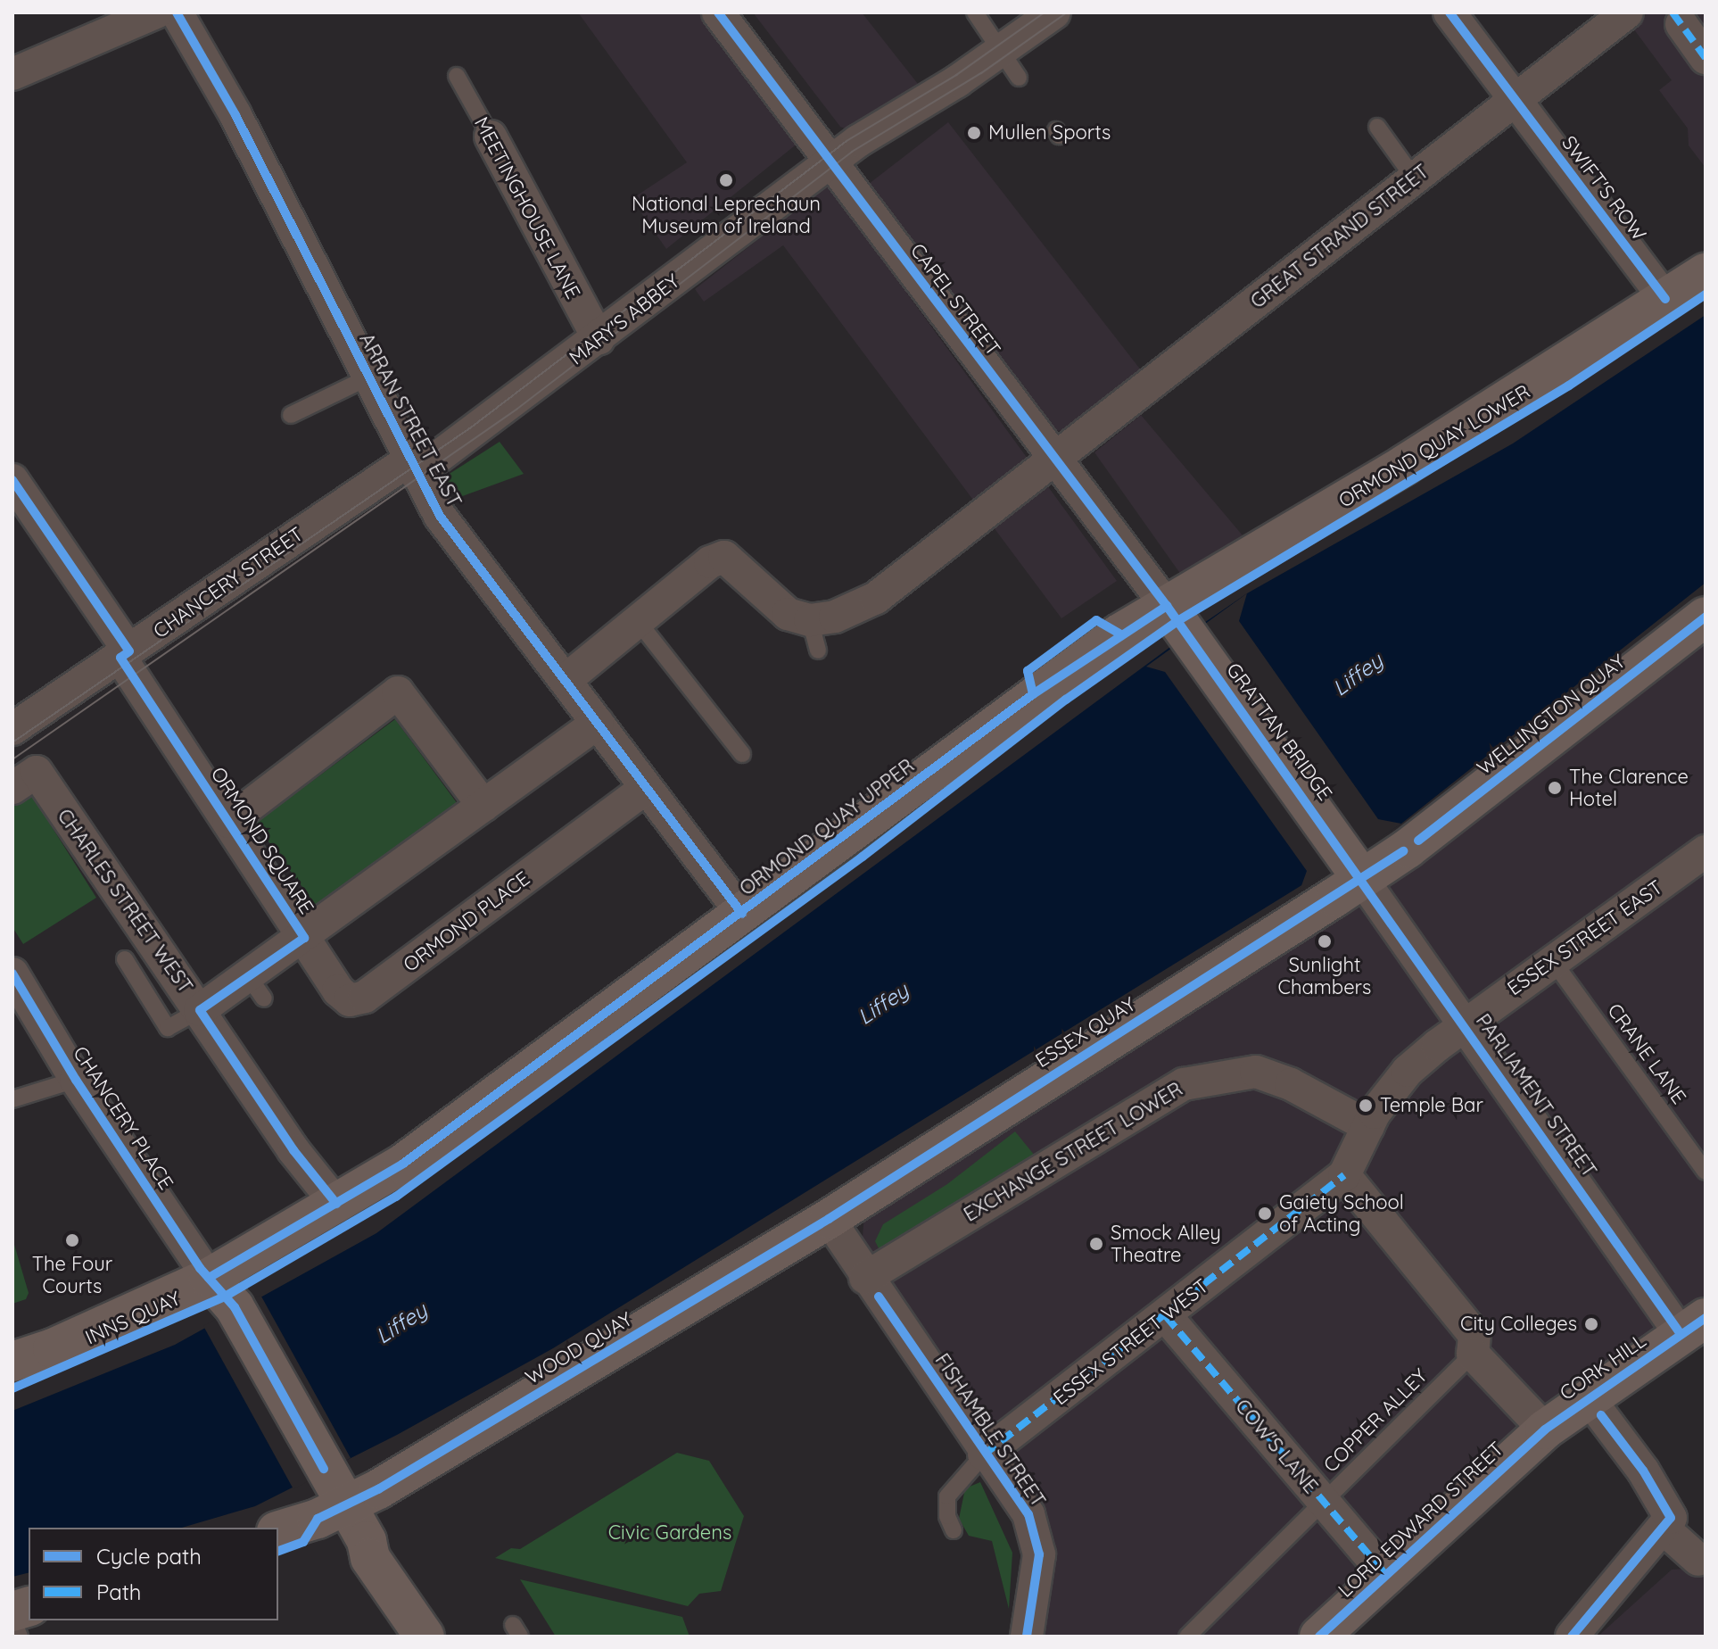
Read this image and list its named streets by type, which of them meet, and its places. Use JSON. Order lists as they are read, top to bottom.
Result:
{
  "streets": {
    "main road": [
      "ORMOND QUAY LOWER",
      "WELLINGTON QUAY",
      "GRATTAN BRIDGE",
      "ORMOND QUAY UPPER",
      "ESSEX QUAY",
      "INNS QUAY",
      "WOOD QUAY",
      "CORK HILL",
      "LORD EDWARD STREET"
    ],
    "street": [
      "SWIFT'S ROW",
      "MEETINGHOUSE LANE",
      "GREAT STRAND STREET",
      "CAPEL STREET",
      "MARY'S ABBEY",
      "ARRAN STREET EAST",
      "CHANCERY STREET",
      "ORMOND SQUARE",
      "CHARLES STREET WEST",
      "ORMOND PLACE",
      "ESSEX STREET EAST",
      "PARLIAMENT STREET",
      "CHANCERY PLACE",
      "EXCHANGE STREET LOWER",
      "ESSEX STREET WEST",
      "FISHAMBLE STREET",
      "COW'S LANE"
    ],
    "lane": ["CRANE LANE", "COPPER ALLEY"]
  },
  "crossings": [
    ["SWIFT'S ROW", "GREAT STRAND STREET"],
    ["SWIFT'S ROW", "ORMOND QUAY LOWER"],
    ["MEETINGHOUSE LANE", "MARY'S ABBEY"],
    ["GREAT STRAND STREET", "CAPEL STREET"],
    ["CAPEL STREET", "MARY'S ABBEY"],
    ["CAPEL STREET", "ORMOND QUAY LOWER"],
    ["CAPEL STREET", "GRATTAN BRIDGE"],
    ["CAPEL STREET", "ORMOND QUAY UPPER"],
    ["MARY'S ABBEY", "ARRAN STREET EAST"],
    ["MARY'S ABBEY", "CHANCERY STREET"],
    ["ARRAN STREET EAST", "CHANCERY STREET"],
    ["ARRAN STREET EAST", "ORMOND QUAY UPPER"],
    ["ARRAN STREET EAST", "ORMOND SQUARE"],
    ["ARRAN STREET EAST", "ORMOND PLACE"],
    ["ORMOND QUAY LOWER", "GRATTAN BRIDGE"],
    ["ORMOND QUAY LOWER", "ORMOND QUAY UPPER"],
    ["CHANCERY STREET", "ORMOND SQUARE"],
    ["WELLINGTON QUAY", "GRATTAN BRIDGE"],
    ["WELLINGTON QUAY", "ESSEX QUAY"],
    ["WELLINGTON QUAY", "PARLIAMENT STREET"],
    ["GRATTAN BRIDGE", "ORMOND QUAY UPPER"],
    ["GRATTAN BRIDGE", "ESSEX QUAY"],
    ["GRATTAN BRIDGE", "PARLIAMENT STREET"],
    ["ORMOND QUAY UPPER", "CHARLES STREET WEST"],
    ["ORMOND QUAY UPPER", "INNS QUAY"],
    ["ORMOND SQUARE", "CHARLES STREET WEST"],
    ["ORMOND SQUARE", "ORMOND PLACE"],
    ["CHARLES STREET WEST", "INNS QUAY"],
    ["ESSEX STREET EAST", "CRANE LANE"],
    ["ESSEX STREET EAST", "PARLIAMENT STREET"],
    ["ESSEX STREET EAST", "EXCHANGE STREET LOWER"],
    ["ESSEX STREET EAST", "ESSEX STREET WEST"],
    ["ESSEX QUAY", "PARLIAMENT STREET"],
    ["ESSEX QUAY", "WOOD QUAY"],
    ["ESSEX QUAY", "FISHAMBLE STREET"],
    ["PARLIAMENT STREET", "CORK HILL"],
    ["CHANCERY PLACE", "INNS QUAY"],
    ["EXCHANGE STREET LOWER", "FISHAMBLE STREET"],
    ["ESSEX STREET WEST", "FISHAMBLE STREET"],
    ["ESSEX STREET WEST", "COW'S LANE"],
    ["WOOD QUAY", "FISHAMBLE STREET"],
    ["CORK HILL", "LORD EDWARD STREET"],
    ["COPPER ALLEY", "COW'S LANE"],
    ["COW'S LANE", "LORD EDWARD STREET"]
  ],
  "water": ["Liffey"],
  "parks": ["Civic Gardens"],
  "places": [
    "Mullen Sports",
    "National Leprechaun Museum of Ireland",
    "The Clarence Hotel",
    "Sunlight Chambers",
    "Temple Bar",
    "Gaiety School of Acting",
    "The Four Courts",
    "Smock Alley Theatre",
    "City Colleges"
  ],
  "legend": ["Cycle path", "Path"]
}
